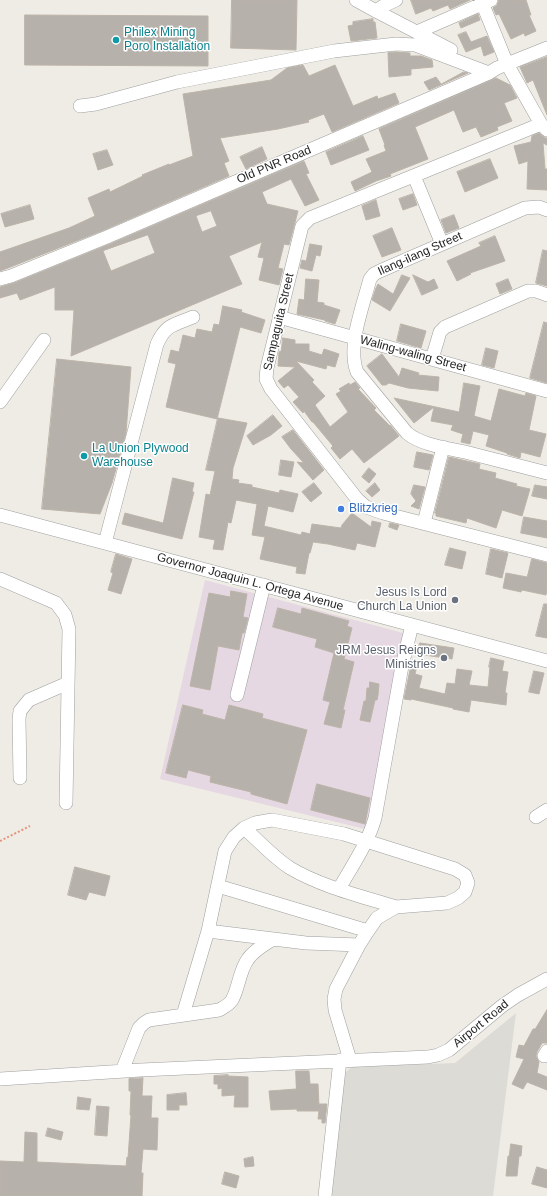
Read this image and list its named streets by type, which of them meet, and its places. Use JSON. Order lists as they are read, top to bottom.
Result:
{
  "streets": {
    "street": [
      "Old PNR Road",
      "Ilang-ilang Street",
      "Sampaguita Street",
      "Waling-waling Street",
      "Governor Joaquin L. Ortega Avenue",
      "Airport Road"
    ]
  },
  "crossings": [
    ["Ilang-ilang Street", "Waling-waling Street"],
    ["Sampaguita Street", "Waling-waling Street"]
  ],
  "places": [
    "Philex Mining Poro Installation",
    "La Union Plywood Warehouse",
    "Blitzkrieg",
    "Jesus Is Lord Church La Union",
    "JRM Jesus Reigns Ministries"
  ]
}
